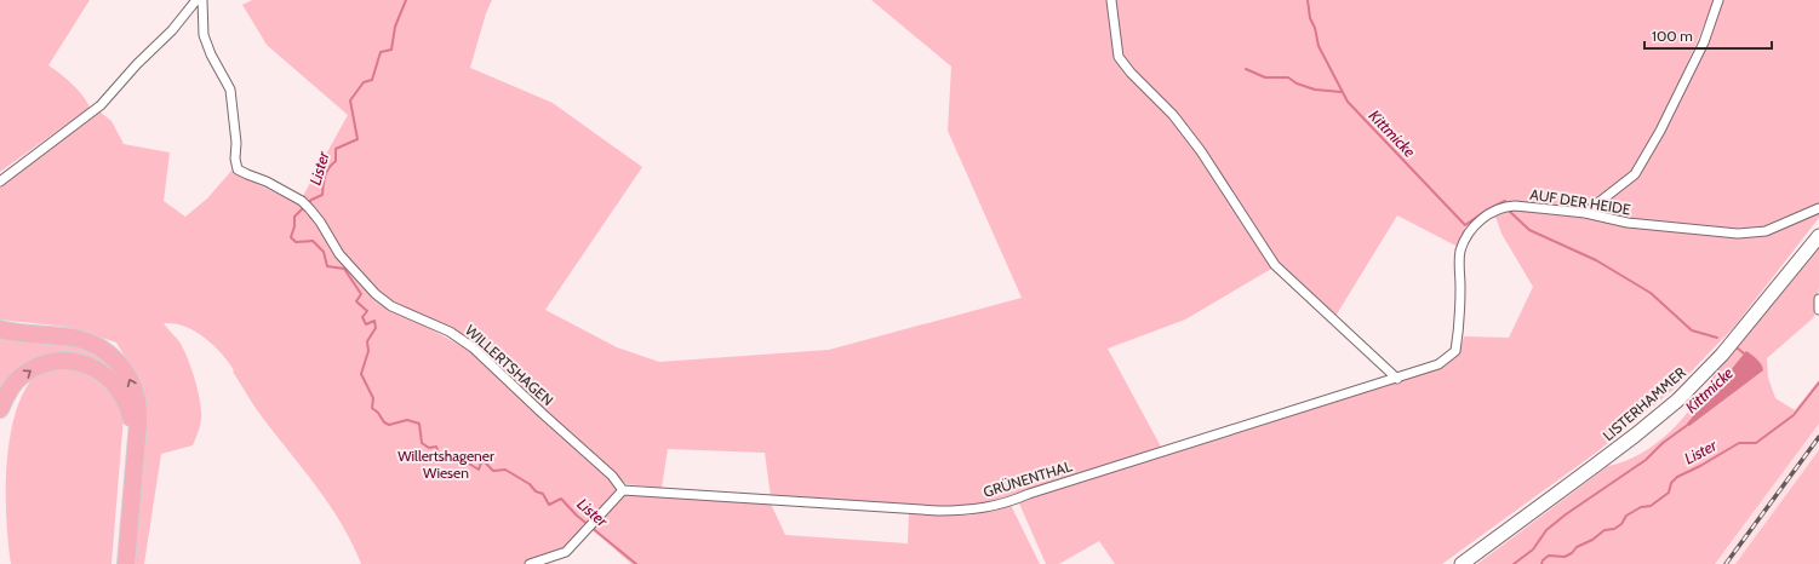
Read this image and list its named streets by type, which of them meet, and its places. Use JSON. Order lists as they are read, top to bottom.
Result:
{
  "streets": {
    "main road": ["LISTERHAMMER"],
    "street": ["AUF DER HEIDE", "WILLERTSHAGEN", "GRÜNENTHAL"]
  },
  "crossings": [
    ["AUF DER HEIDE", "GRÜNENTHAL"],
    ["WILLERTSHAGEN", "GRÜNENTHAL"]
  ],
  "water": ["Kittmicke", "Lister"],
  "parks": ["Willertshagener Wiesen"],
  "scale_bar": "100 m"
}
